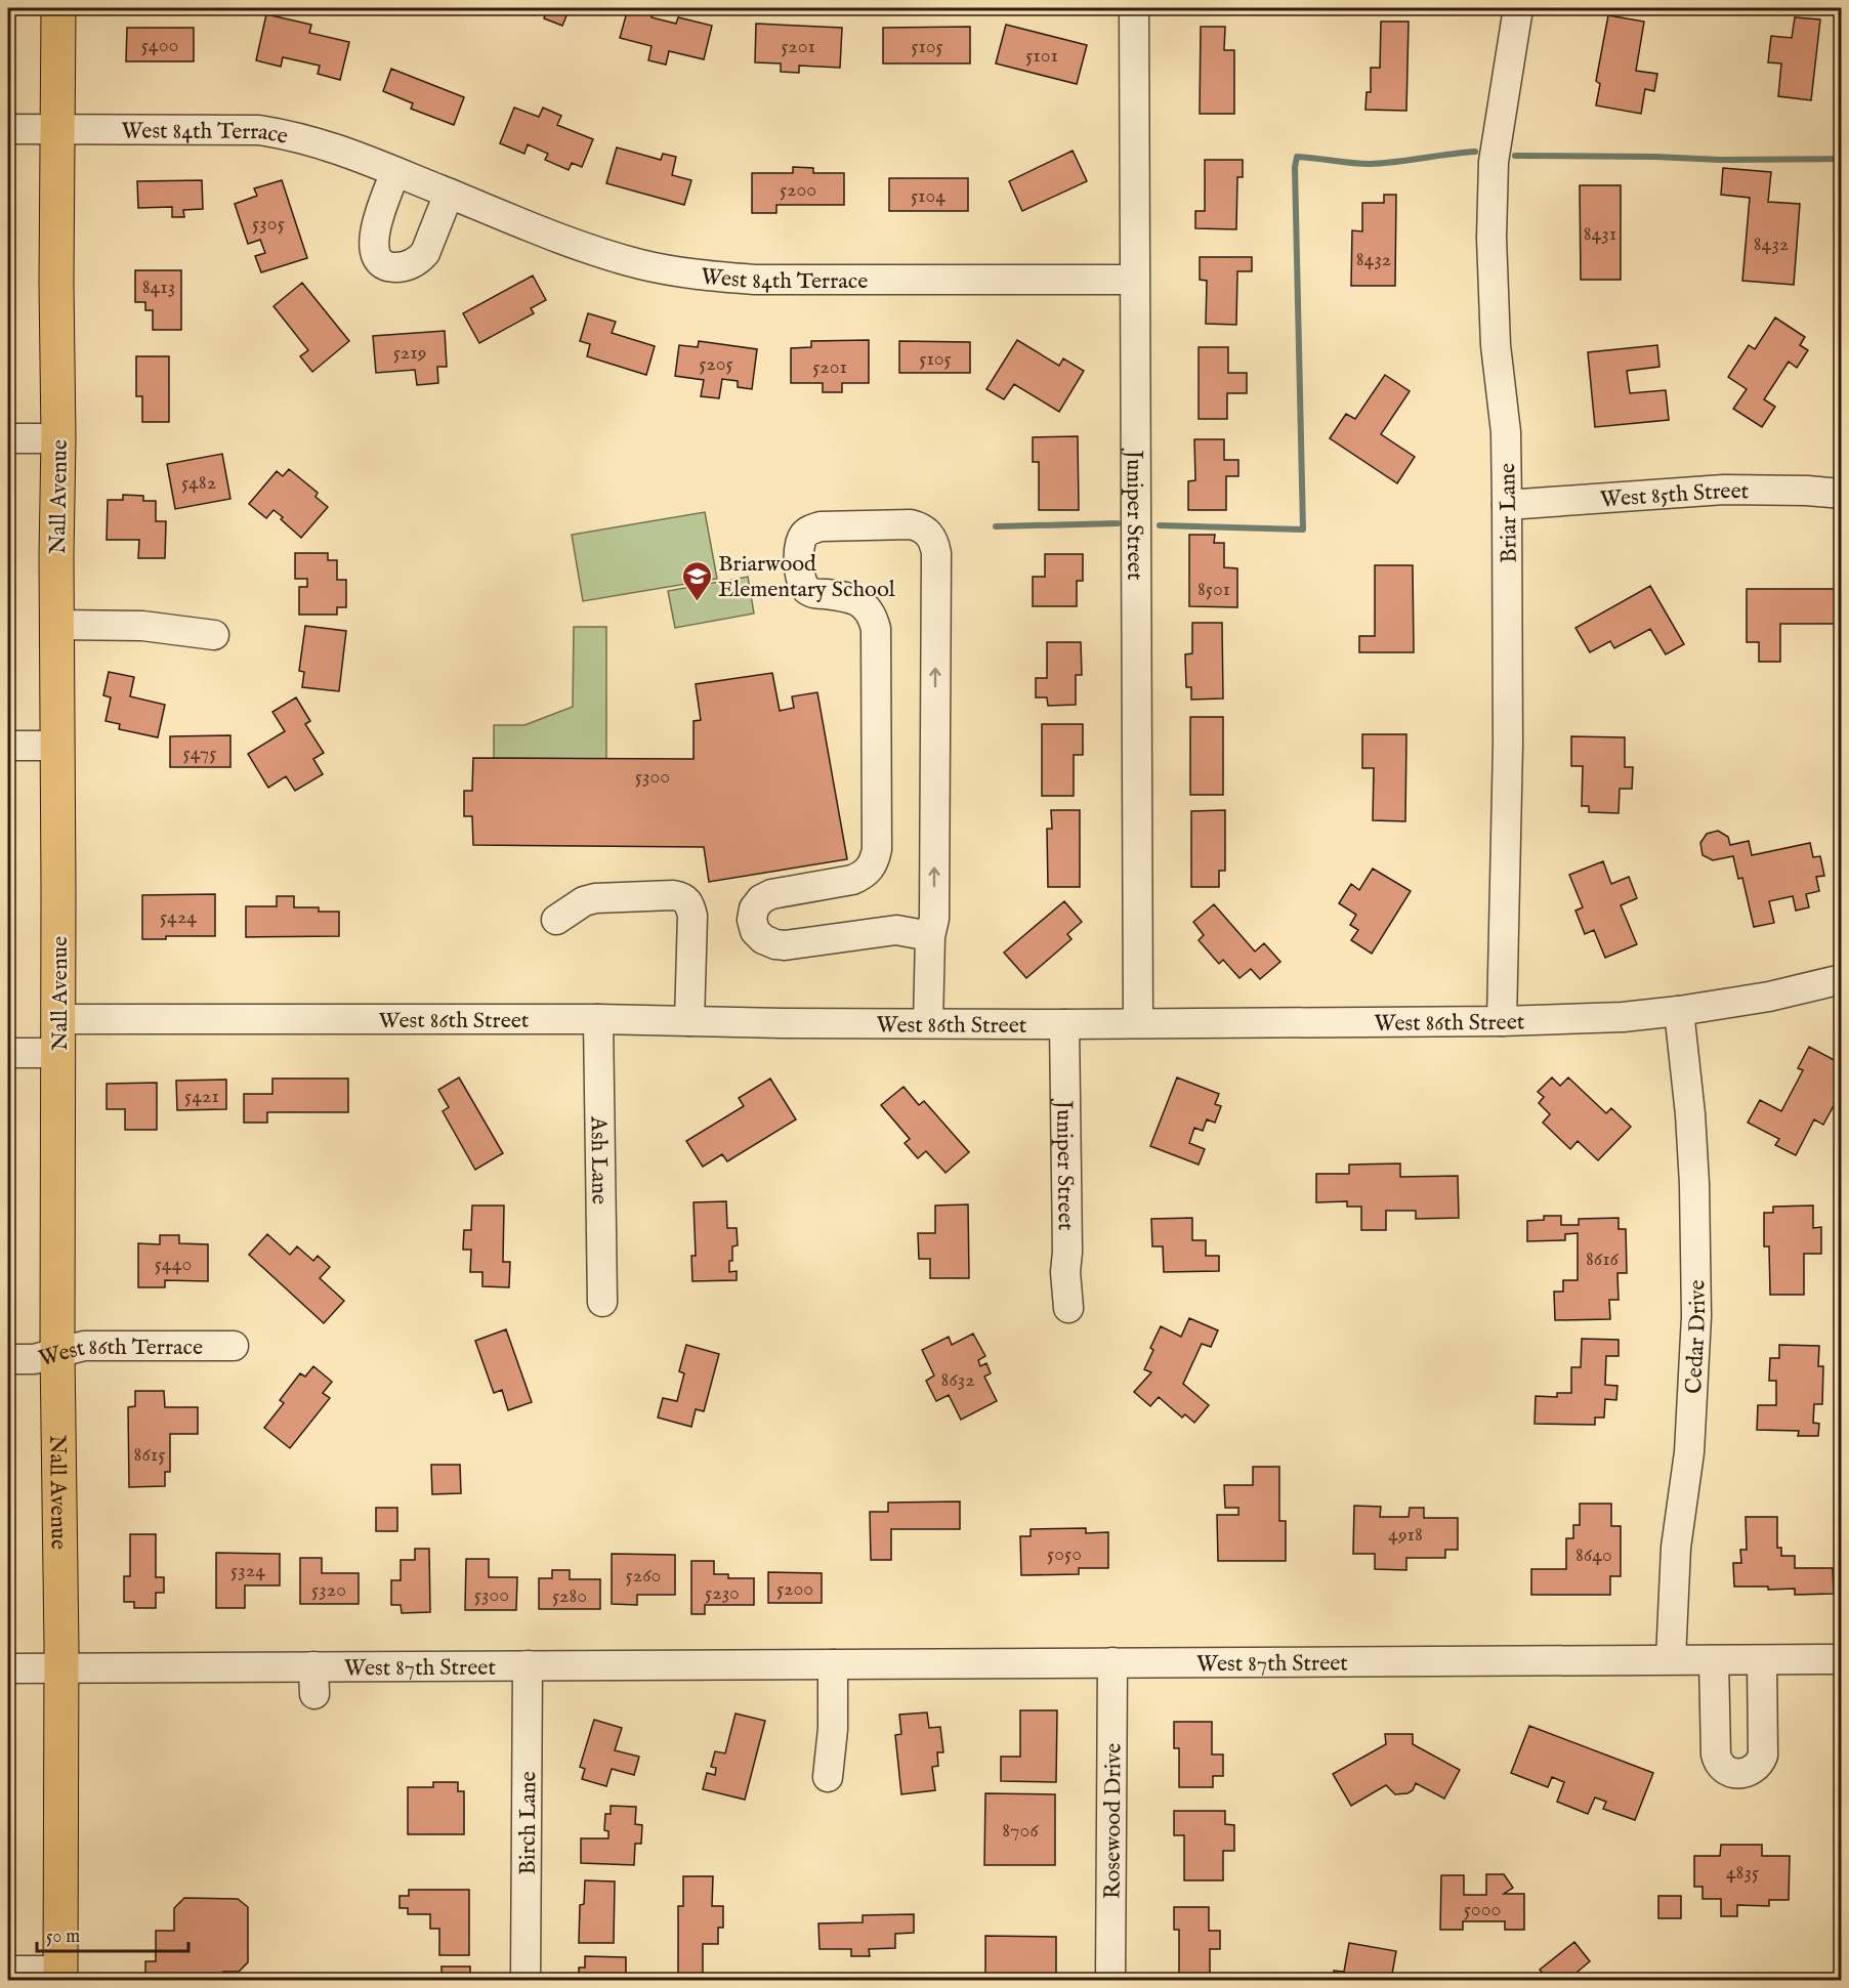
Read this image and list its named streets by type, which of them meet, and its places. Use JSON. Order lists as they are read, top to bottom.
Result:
{
  "streets": {
    "main road": ["Nall Avenue"],
    "street": [
      "West 84th Terrace",
      "West 85th Street",
      "Briar Lane",
      "Juniper Street",
      "West 86th Street",
      "Ash Lane",
      "Cedar Drive",
      "West 86th Terrace",
      "West 87th Street",
      "Rosewood Drive",
      "Birch Lane"
    ]
  },
  "crossings": [
    ["West 84th Terrace", "Nall Avenue"],
    ["West 84th Terrace", "Juniper Street"],
    ["West 85th Street", "Briar Lane"],
    ["Nall Avenue", "West 86th Street"],
    ["Nall Avenue", "West 86th Terrace"],
    ["Nall Avenue", "West 87th Street"],
    ["Briar Lane", "West 86th Street"],
    ["Juniper Street", "West 86th Street"],
    ["West 86th Street", "Ash Lane"],
    ["West 86th Street", "Cedar Drive"],
    ["Cedar Drive", "West 87th Street"],
    ["West 87th Street", "Rosewood Drive"],
    ["West 87th Street", "Birch Lane"]
  ],
  "places": {
    "school or university": ["Briarwood Elementary School"]
  },
  "house_numbers": [
    "5400",
    "5201",
    "5105",
    "5101",
    "5200",
    "5104",
    "5305",
    "8431",
    "8432",
    "8432",
    "8413",
    "5219",
    "5105",
    "5205",
    "5201",
    "5482",
    "8501",
    "5475",
    "5300",
    "5424",
    "5421",
    "8616",
    "5440",
    "8632",
    "8615",
    "4918",
    "5050",
    "8640",
    "5324",
    "5260",
    "5200",
    "5320",
    "5230",
    "5300",
    "5280",
    "8706",
    "4835",
    "5000"
  ],
  "scale_bar": "50 m"
}
